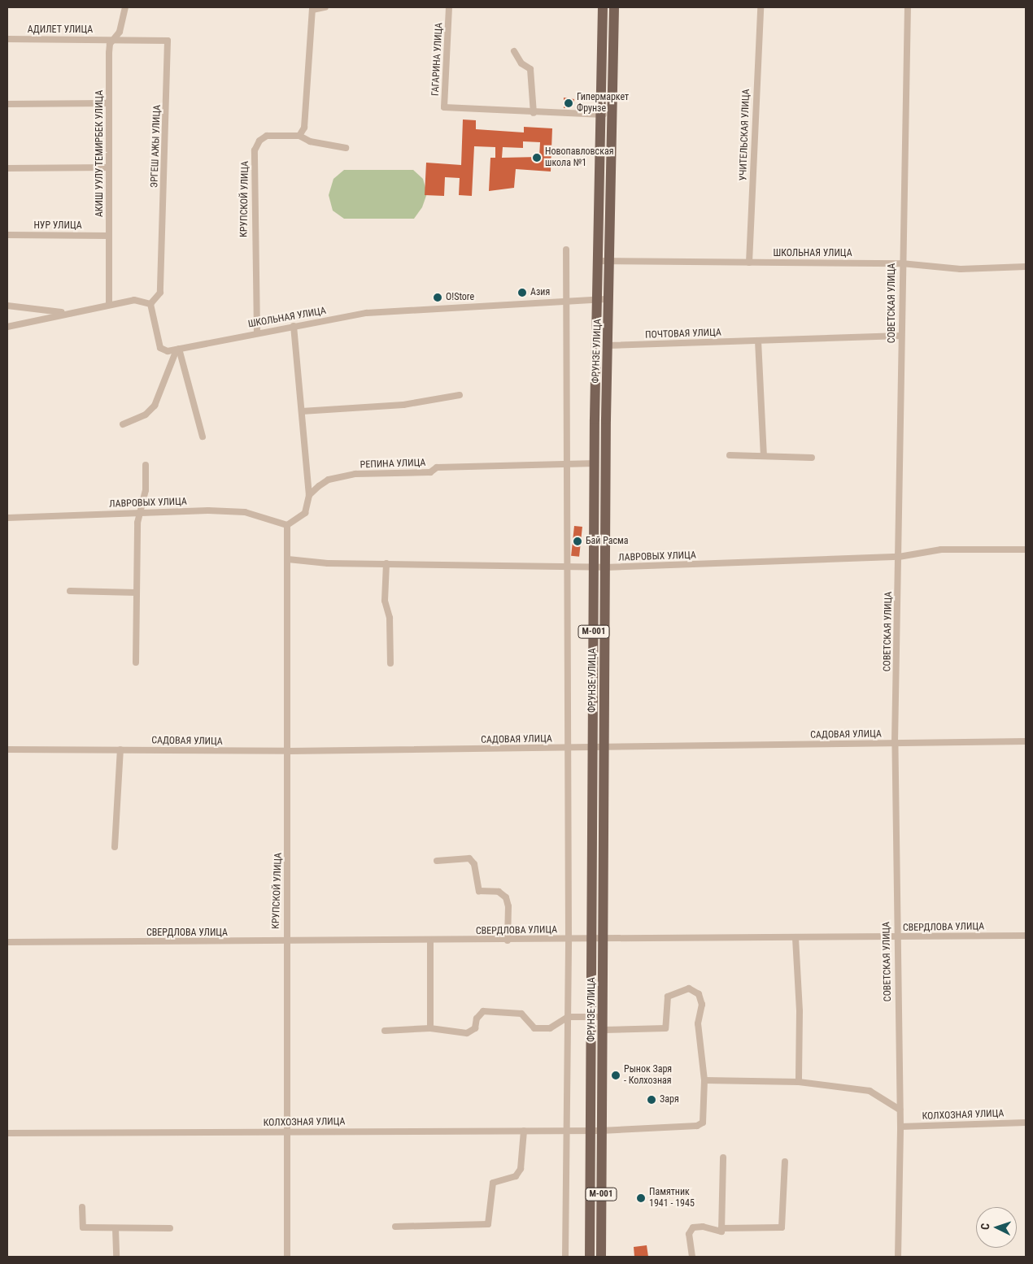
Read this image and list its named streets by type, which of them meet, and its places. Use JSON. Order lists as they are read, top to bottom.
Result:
{
  "streets": {
    "main road": ["ФРУНЗЕ УЛИЦА", "M-001"],
    "street": [
      "АДИЛЕТ УЛИЦА",
      "ГАГАРИНА УЛИЦА",
      "УЧИТЕЛЬСКАЯ УЛИЦА",
      "ЭРГЕШ АЖЫ УЛИЦА",
      "АКИШ УУЛУ ТЕМИРБЕК УЛИЦА",
      "КРУПСКОЙ УЛИЦА",
      "НУР УЛИЦА",
      "ШКОЛЬНАЯ УЛИЦА",
      "СОВЕТСКАЯ УЛИЦА",
      "ПОЧТОВАЯ УЛИЦА",
      "РЕПИНА УЛИЦА",
      "ЛАВРОВЫХ УЛИЦА",
      "САДОВАЯ УЛИЦА",
      "СВЕРДЛОВА УЛИЦА",
      "КОЛХОЗНАЯ УЛИЦА"
    ]
  },
  "crossings": [
    ["АДИЛЕТ УЛИЦА", "ЭРГЕШ АЖЫ УЛИЦА"],
    ["АДИЛЕТ УЛИЦА", "АКИШ УУЛУ ТЕМИРБЕК УЛИЦА"],
    ["УЧИТЕЛЬСКАЯ УЛИЦА", "ШКОЛЬНАЯ УЛИЦА"],
    ["ЭРГЕШ АЖЫ УЛИЦА", "АКИШ УУЛУ ТЕМИРБЕК УЛИЦА"],
    ["АКИШ УУЛУ ТЕМИРБЕК УЛИЦА", "НУР УЛИЦА"],
    ["КРУПСКОЙ УЛИЦА", "ШКОЛЬНАЯ УЛИЦА"],
    ["КРУПСКОЙ УЛИЦА", "ЛАВРОВЫХ УЛИЦА"],
    ["КРУПСКОЙ УЛИЦА", "САДОВАЯ УЛИЦА"],
    ["КРУПСКОЙ УЛИЦА", "СВЕРДЛОВА УЛИЦА"],
    ["КРУПСКОЙ УЛИЦА", "КОЛХОЗНАЯ УЛИЦА"],
    ["ШКОЛЬНАЯ УЛИЦА", "СОВЕТСКАЯ УЛИЦА"],
    ["ШКОЛЬНАЯ УЛИЦА", "ФРУНЗЕ УЛИЦА"],
    ["СОВЕТСКАЯ УЛИЦА", "ПОЧТОВАЯ УЛИЦА"],
    ["СОВЕТСКАЯ УЛИЦА", "ЛАВРОВЫХ УЛИЦА"],
    ["СОВЕТСКАЯ УЛИЦА", "САДОВАЯ УЛИЦА"],
    ["СОВЕТСКАЯ УЛИЦА", "СВЕРДЛОВА УЛИЦА"],
    ["СОВЕТСКАЯ УЛИЦА", "КОЛХОЗНАЯ УЛИЦА"],
    ["ПОЧТОВАЯ УЛИЦА", "ФРУНЗЕ УЛИЦА"],
    ["ФРУНЗЕ УЛИЦА", "РЕПИНА УЛИЦА"],
    ["ФРУНЗЕ УЛИЦА", "ЛАВРОВЫХ УЛИЦА"],
    ["ФРУНЗЕ УЛИЦА", "САДОВАЯ УЛИЦА"],
    ["ФРУНЗЕ УЛИЦА", "СВЕРДЛОВА УЛИЦА"],
    ["ФРУНЗЕ УЛИЦА", "КОЛХОЗНАЯ УЛИЦА"]
  ],
  "places": [
    "Гипермаркет Фрунзе",
    "Новопавловская школа №1",
    "Азия",
    "O!Store",
    "Бай Расма",
    "Рынок Заря - Колхозная",
    "Заря",
    "Памятник 1941 - 1945"
  ],
  "north": "left"
}
